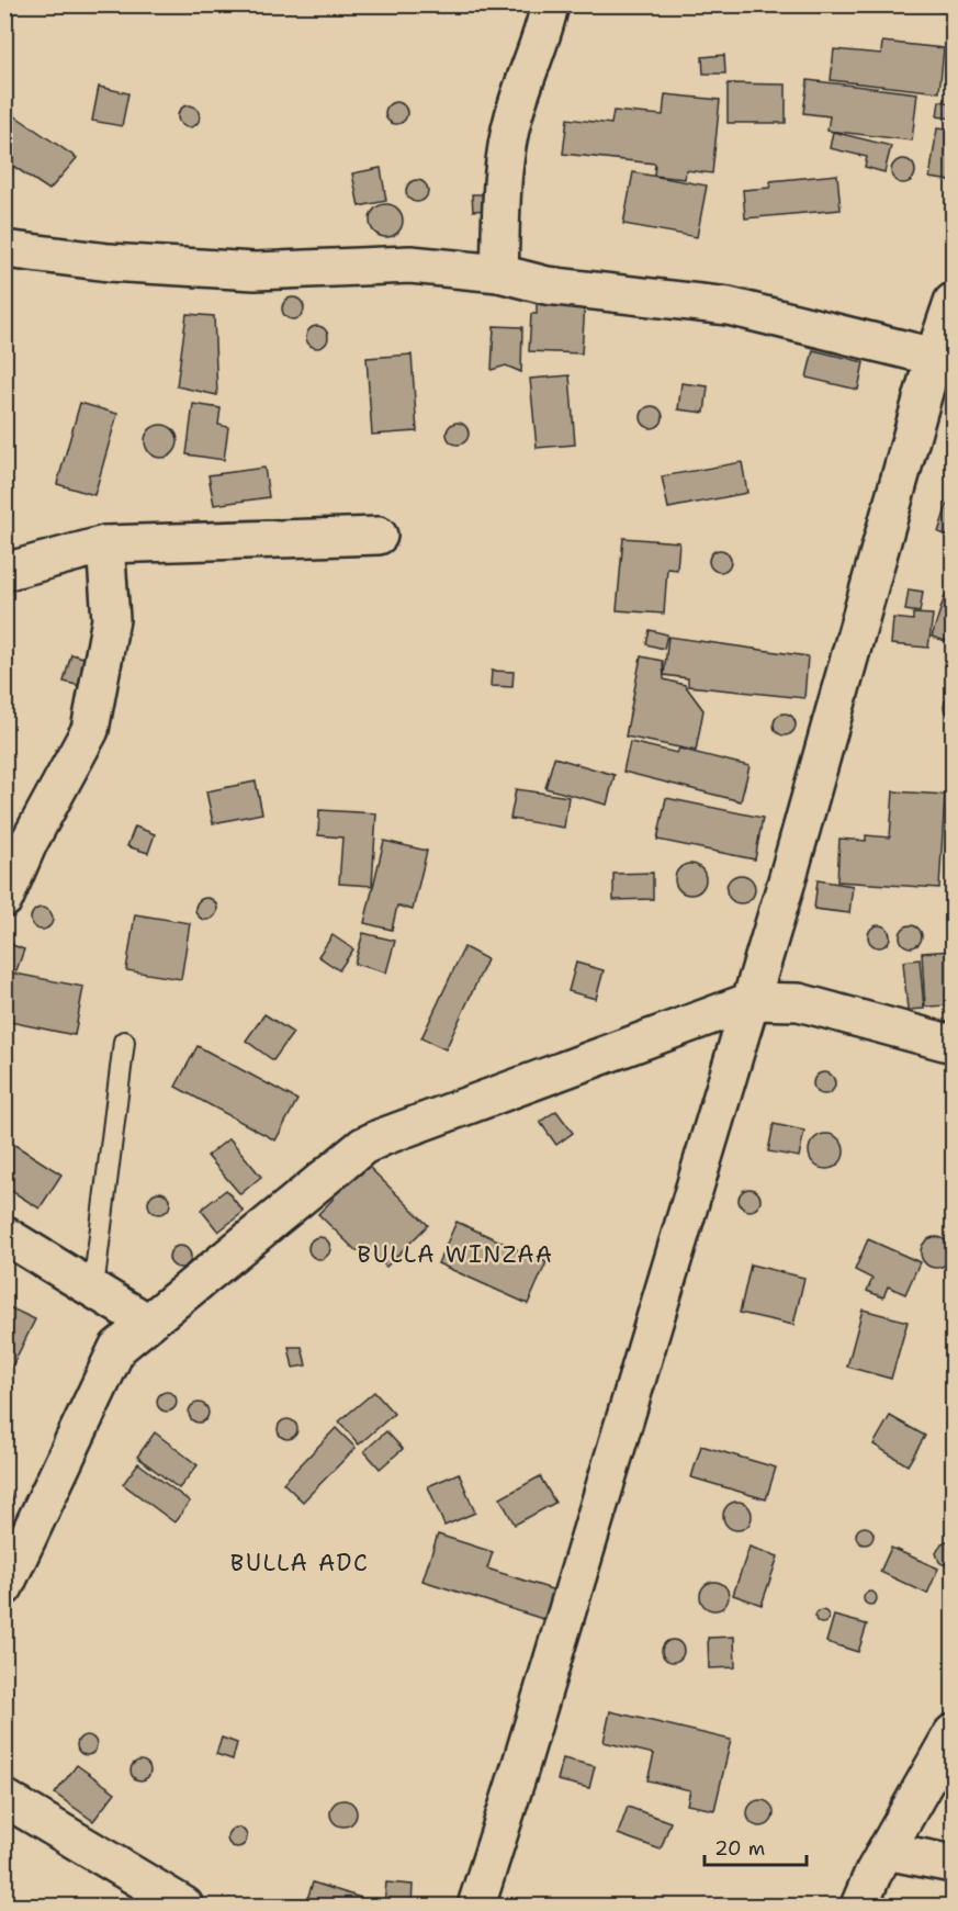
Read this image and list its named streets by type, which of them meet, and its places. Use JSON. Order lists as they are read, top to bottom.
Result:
{
  "districts": ["BULLA WINZAA", "BULLA ADC"],
  "scale_bar": "20 m"
}
